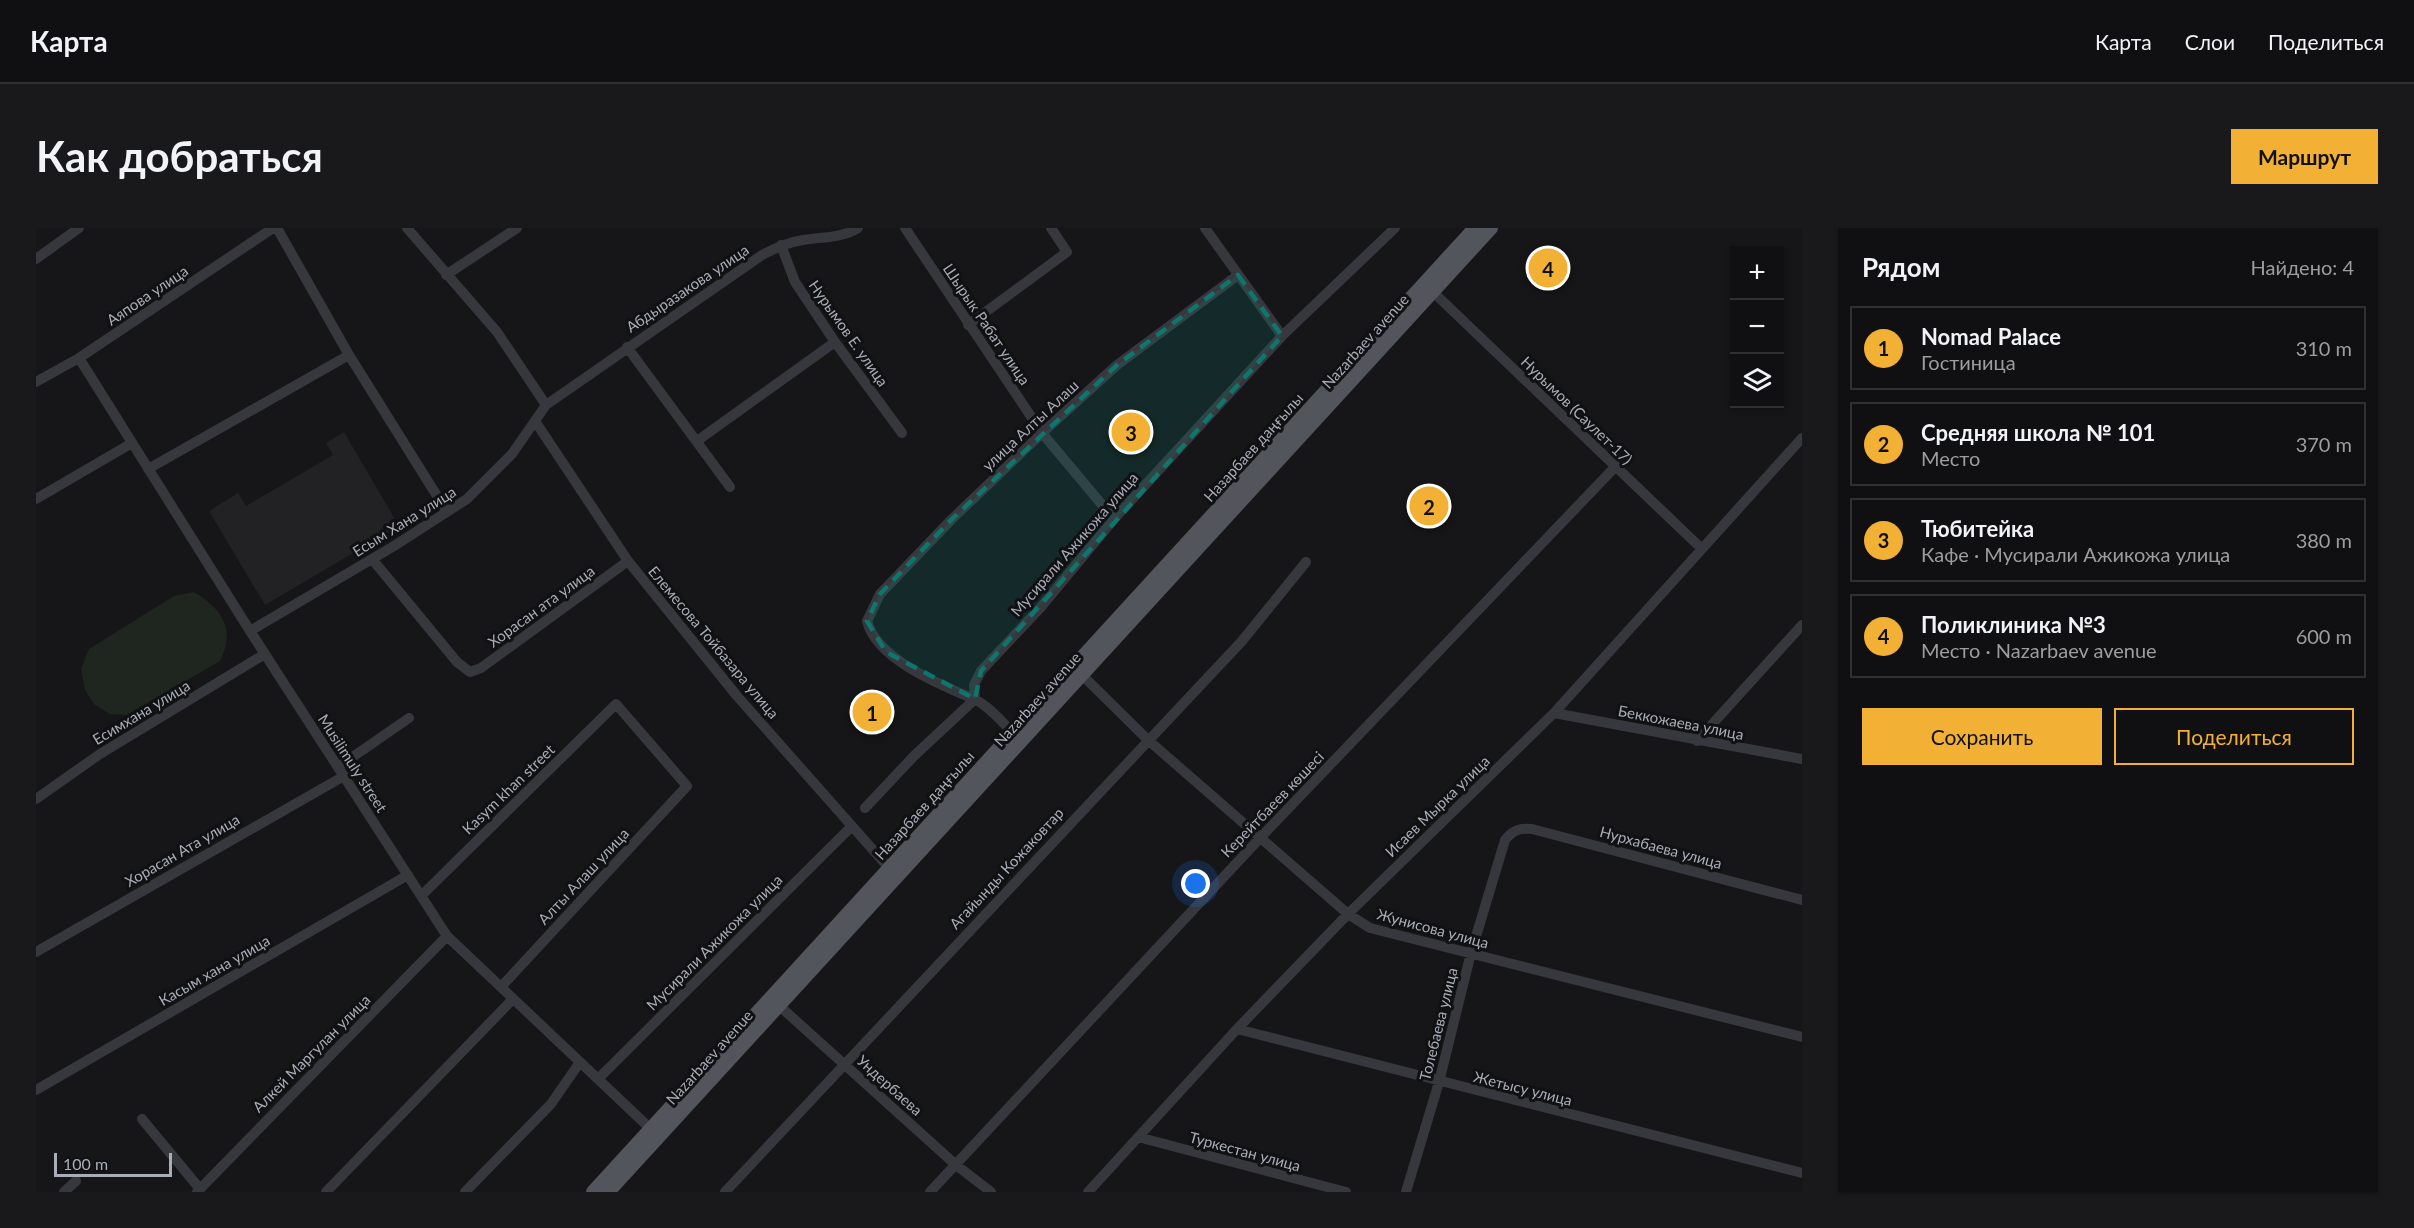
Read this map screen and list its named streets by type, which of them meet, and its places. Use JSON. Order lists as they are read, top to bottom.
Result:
{
  "streets": {
    "main road": ["Nazarbaev avenue", "Назарбаев даңғылы"],
    "street": [
      "Абдыразакова улица",
      "Аяпова улица",
      "Шырык Рабат улица",
      "Нурымов Е. улица",
      "Нурымов (Саулет-17)",
      "улица Алты Алаш",
      "Есым Хана улица",
      "Мусирали Ажикожа улица",
      "Хорасан ата улица",
      "Елемесова Тойбазара улица",
      "Есимхана улица",
      "Беккожаева улица",
      "Musilimuly street",
      "Kasym khan street",
      "Керейтбаеев көшесі",
      "Исаев Мырка улица",
      "Нурхабаева улица",
      "Хорасан Ата улица",
      "Агайынды Кожаковтар",
      "Алты Алаш улица",
      "Жунисова улица",
      "Касым хана улица",
      "Толебаева улица",
      "Алкей Маргулан улица",
      "Ундербаева",
      "Жетысу улица",
      "Туркестан улица"
    ]
  },
  "crossings": [
    ["Абдыразакова улица", "Нурымов Е. улица"],
    ["Абдыразакова улица", "Есым Хана улица"],
    ["Аяпова улица", "Musilimuly street"],
    ["Шырык Рабат улица", "улица Алты Алаш"],
    ["Шырык Рабат улица", "Мусирали Ажикожа улица"],
    ["Nazarbaev avenue", "Нурымов (Саулет-17)"],
    ["Nazarbaev avenue", "Назарбаев даңғылы"],
    ["Nazarbaev avenue", "Жунисова улица"],
    ["Nazarbaev avenue", "Ундербаева"],
    ["Нурымов (Саулет-17)", "Керейтбаеев көшесі"],
    ["Нурымов (Саулет-17)", "Исаев Мырка улица"],
    ["улица Алты Алаш", "Мусирали Ажикожа улица"],
    ["Назарбаев даңғылы", "Елемесова Тойбазара улица"],
    ["Назарбаев даңғылы", "Musilimuly street"],
    ["Назарбаев даңғылы", "Жунисова улица"],
    ["Назарбаев даңғылы", "Ундербаева"],
    ["Есым Хана улица", "Хорасан ата улица"],
    ["Есым Хана улица", "Елемесова Тойбазара улица"],
    ["Есым Хана улица", "Musilimuly street"],
    ["Мусирали Ажикожа улица", "Елемесова Тойбазара улица"],
    ["Мусирали Ажикожа улица", "Musilimuly street"],
    ["Хорасан ата улица", "Елемесова Тойбазара улица"],
    ["Есимхана улица", "Musilimuly street"],
    ["Беккожаева улица", "Исаев Мырка улица"],
    ["Musilimuly street", "Kasym khan street"],
    ["Musilimuly street", "Хорасан Ата улица"],
    ["Musilimuly street", "Алты Алаш улица"],
    ["Musilimuly street", "Касым хана улица"],
    ["Musilimuly street", "Алкей Маргулан улица"],
    ["Kasym khan street", "Алты Алаш улица"],
    ["Керейтбаеев көшесі", "Жунисова улица"],
    ["Керейтбаеев көшесі", "Ундербаева"],
    ["Исаев Мырка улица", "Жунисова улица"],
    ["Исаев Мырка улица", "Жетысу улица"],
    ["Исаев Мырка улица", "Туркестан улица"],
    ["Нурхабаева улица", "Толебаева улица"],
    ["Агайынды Кожаковтар", "Жунисова улица"],
    ["Агайынды Кожаковтар", "Ундербаева"],
    ["Жунисова улица", "Толебаева улица"],
    ["Толебаева улица", "Жетысу улица"]
  ],
  "scale_bar": "100 m",
  "page": {
    "header": "Карта",
    "nav": ["Карта", "Слои", "Поделиться"],
    "buttons": [
      "Маршрут",
      ["Сохранить", "Поделиться"]
    ],
    "title": "Как добраться",
    "heading": ["Рядом", "Найдено: 4"],
    "map_buttons": ["+", "−"],
    "pins": [
      "4",
      "3",
      "2",
      "1"
    ],
    "list": [
      {
        "mark": "1",
        "name": "Nomad Palace",
        "note": "Гостиница",
        "value": "310 m"
      },
      {
        "mark": "2",
        "name": "Средняя школа № 101",
        "note": "Место",
        "value": "370 m"
      },
      {
        "mark": "3",
        "name": "Тюбитейка",
        "note": "Кафе · Мусирали Ажикожа улица",
        "value": "380 m"
      },
      {
        "mark": "4",
        "name": "Поликлиника №3",
        "note": "Место · Nazarbaev avenue",
        "value": "600 m"
      }
    ],
    "scale": "100 m"
  }
}
